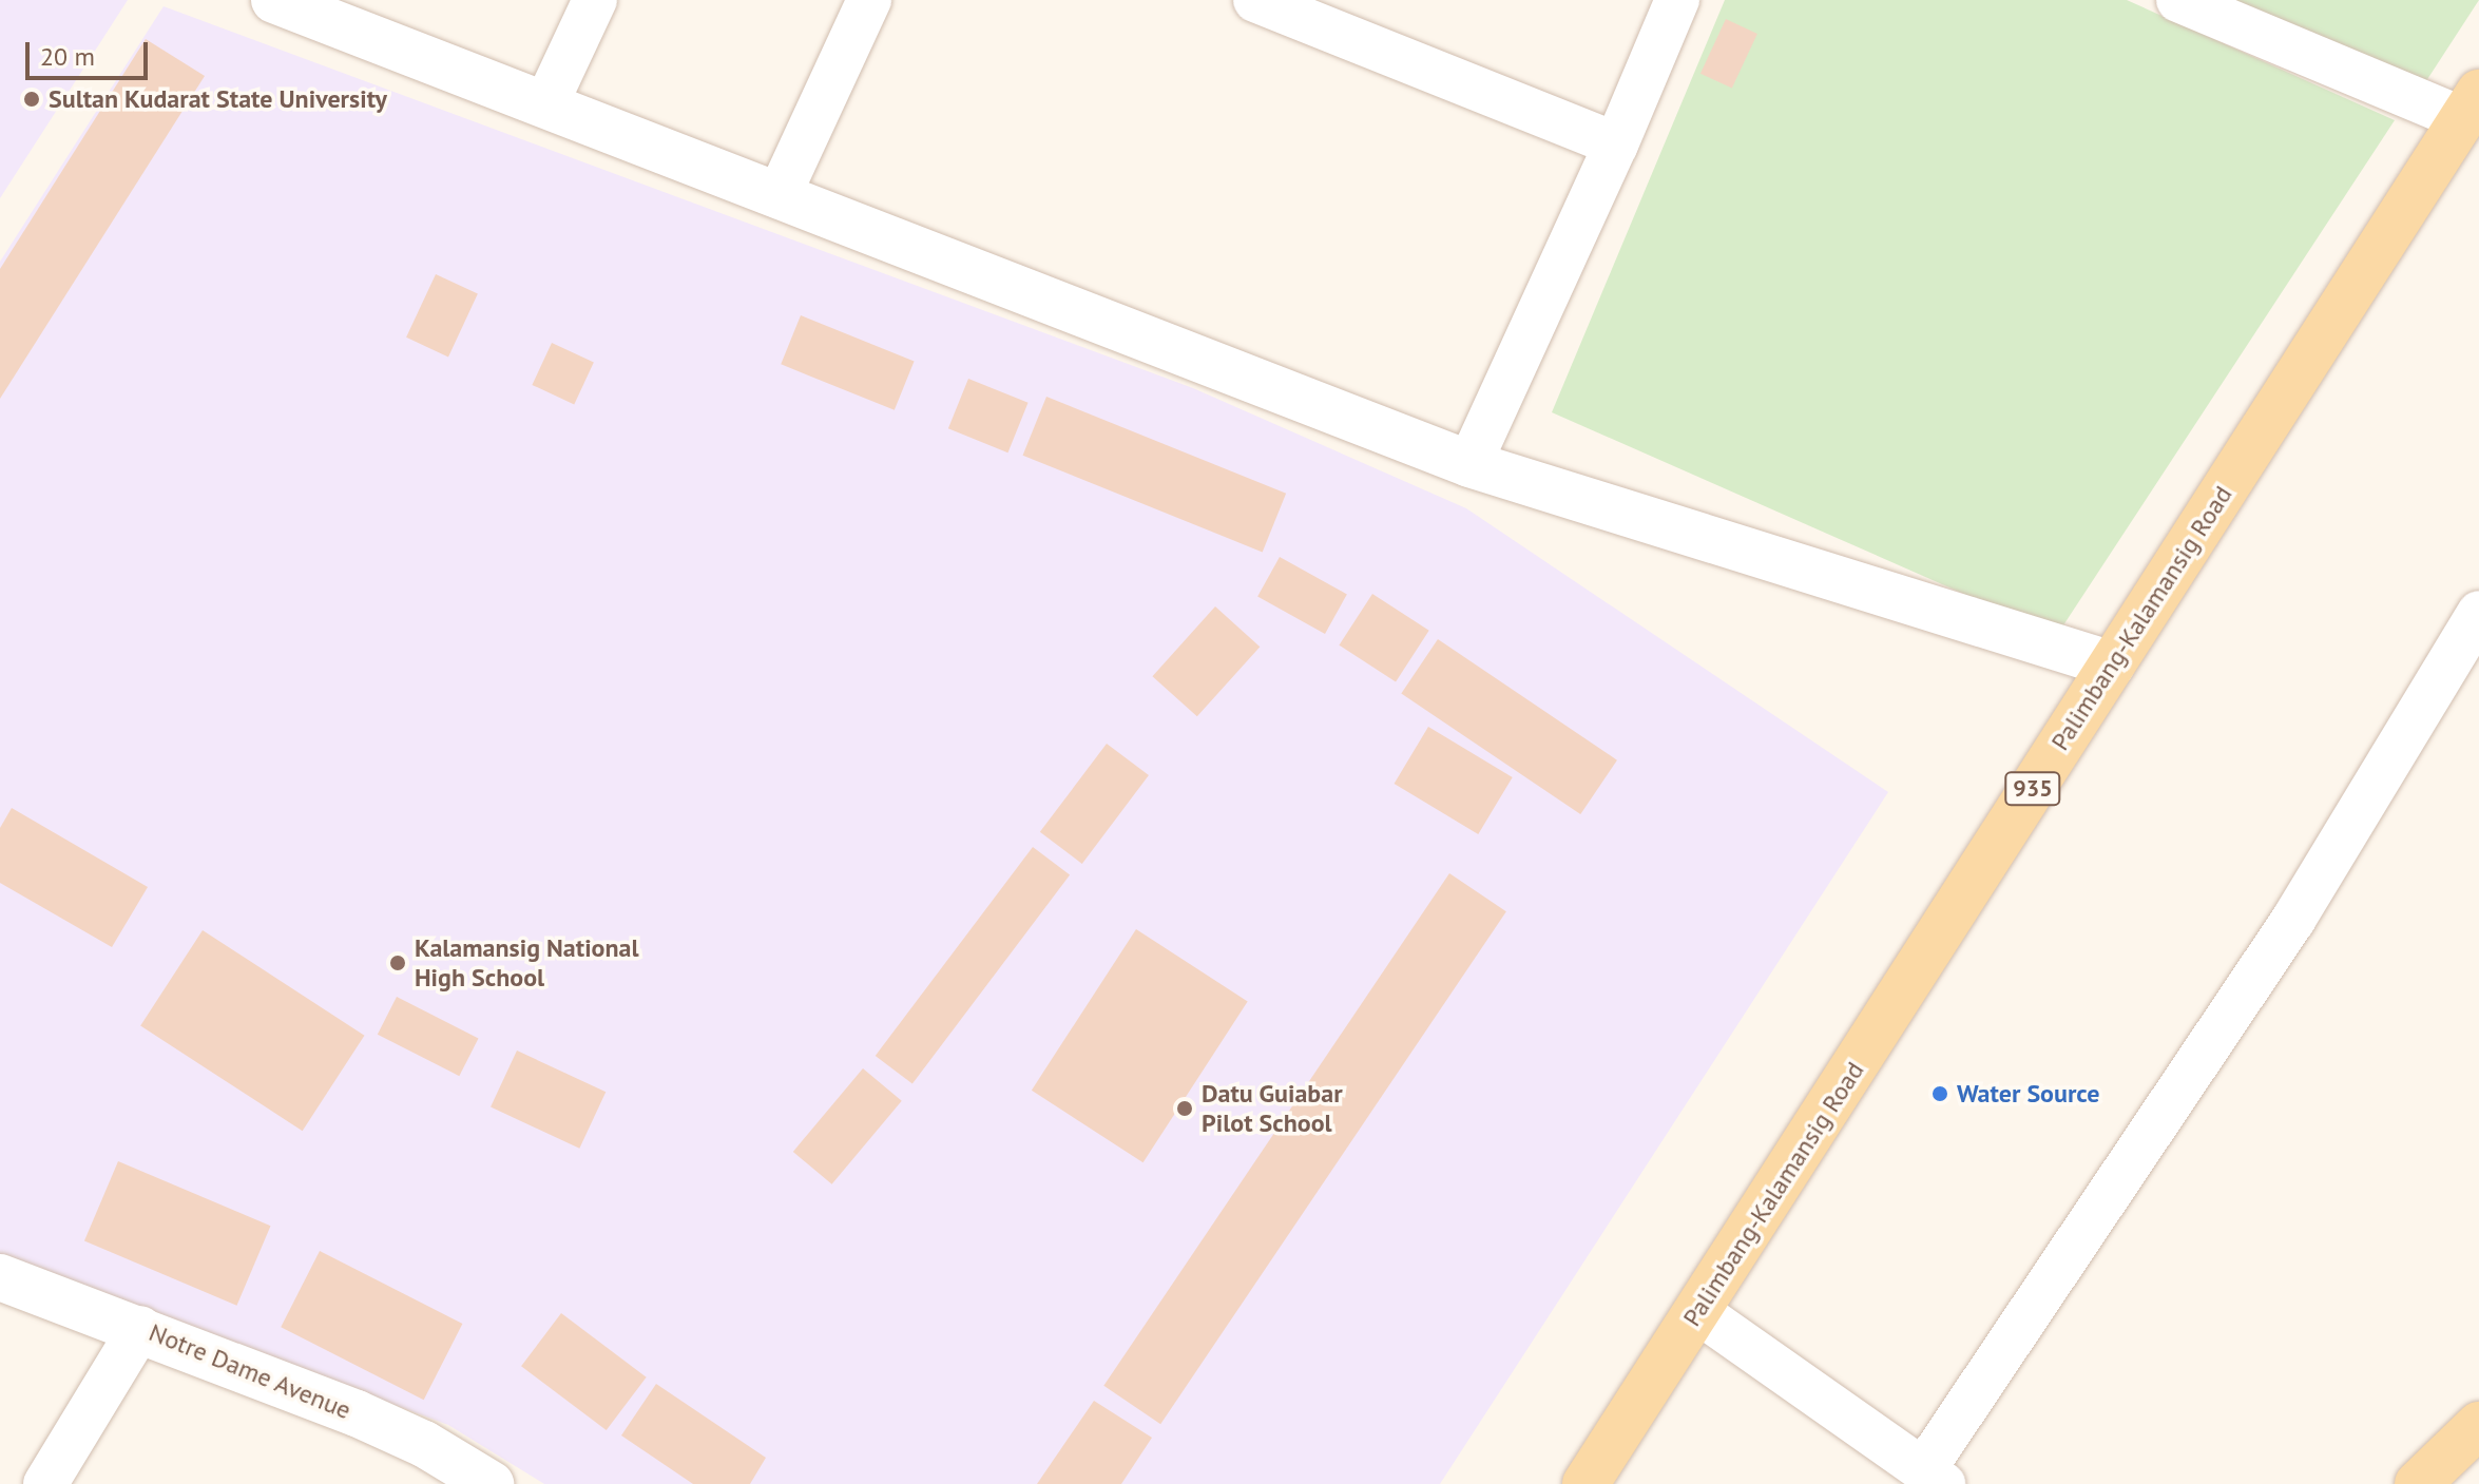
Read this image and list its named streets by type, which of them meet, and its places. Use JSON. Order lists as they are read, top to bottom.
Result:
{
  "streets": {
    "main road": ["Palimbang-Kalamansig Road", "935"],
    "street": ["Notre Dame Avenue"]
  },
  "places": [
    "Sultan Kudarat State University",
    "Kalamansig National High School",
    "Water Source",
    "Datu Guiabar Pilot School"
  ],
  "scale_bar": "20 m"
}
